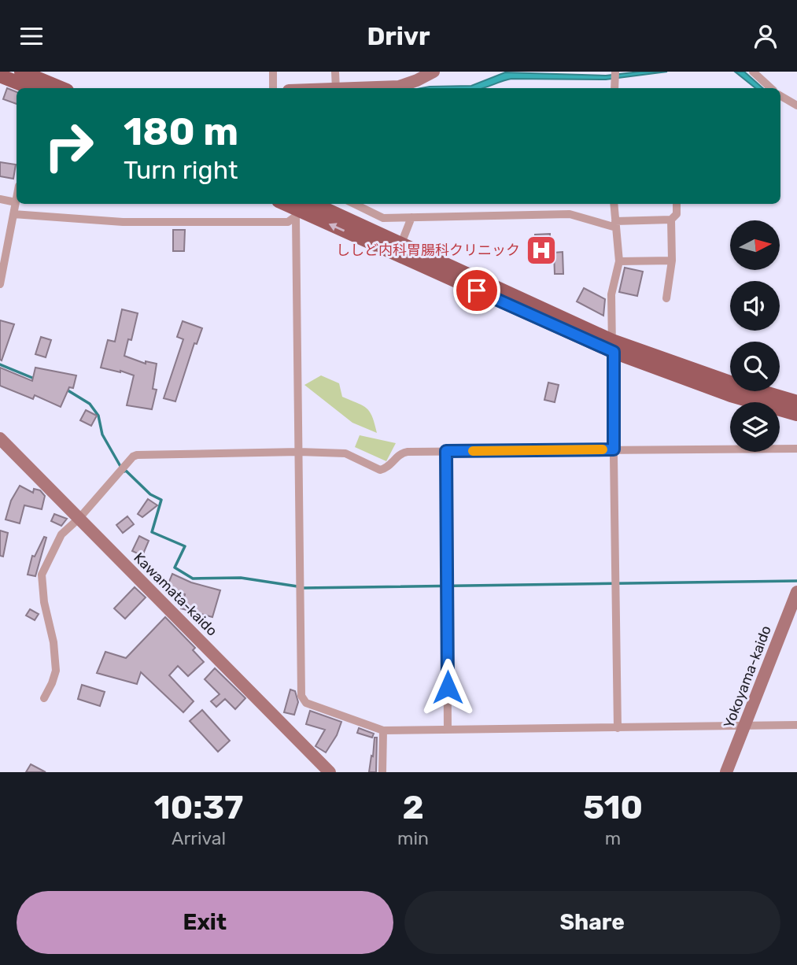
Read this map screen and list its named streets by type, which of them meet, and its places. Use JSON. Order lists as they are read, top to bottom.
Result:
{
  "streets": {
    "main road": ["Kawamata-kaido", "Yokoyama-kaido"]
  },
  "places": {
    "hospital": ["ししど内科胃腸科クリニック"]
  },
  "north": "right",
  "page": {
    "header": "Drivr",
    "turn": ["180 m", "Turn right"],
    "eta": [
      "10:37",
      "Arrival",
      "2",
      "min",
      "510",
      "m"
    ],
    "buttons": ["Exit", "Share"]
  }
}
